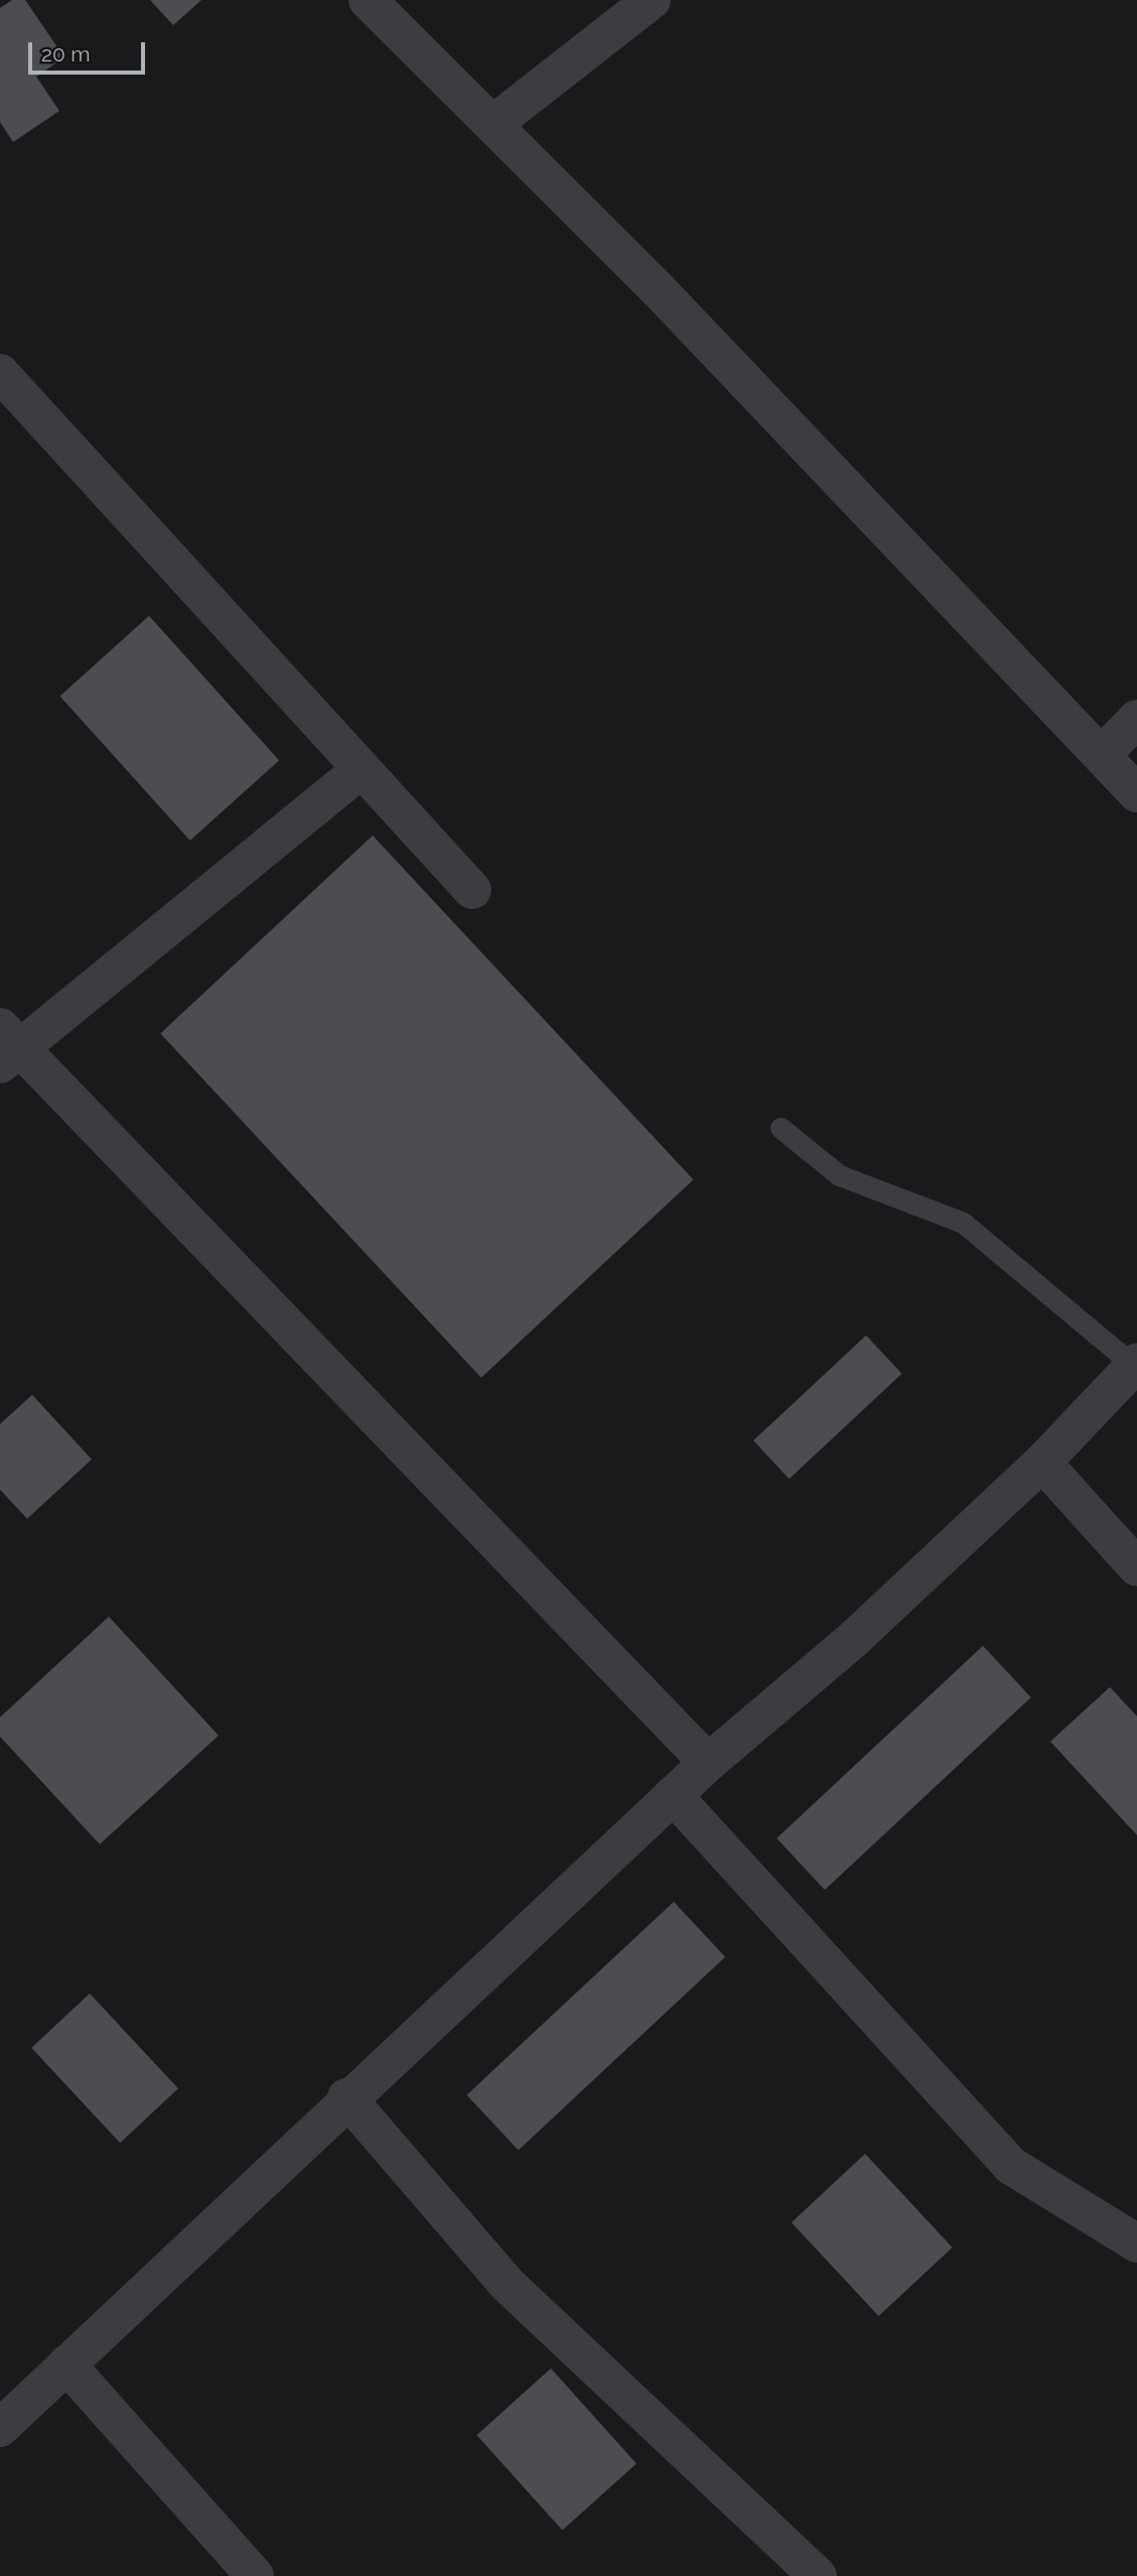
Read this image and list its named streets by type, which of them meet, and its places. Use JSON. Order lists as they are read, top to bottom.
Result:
{
  "scale_bar": "20 m"
}
